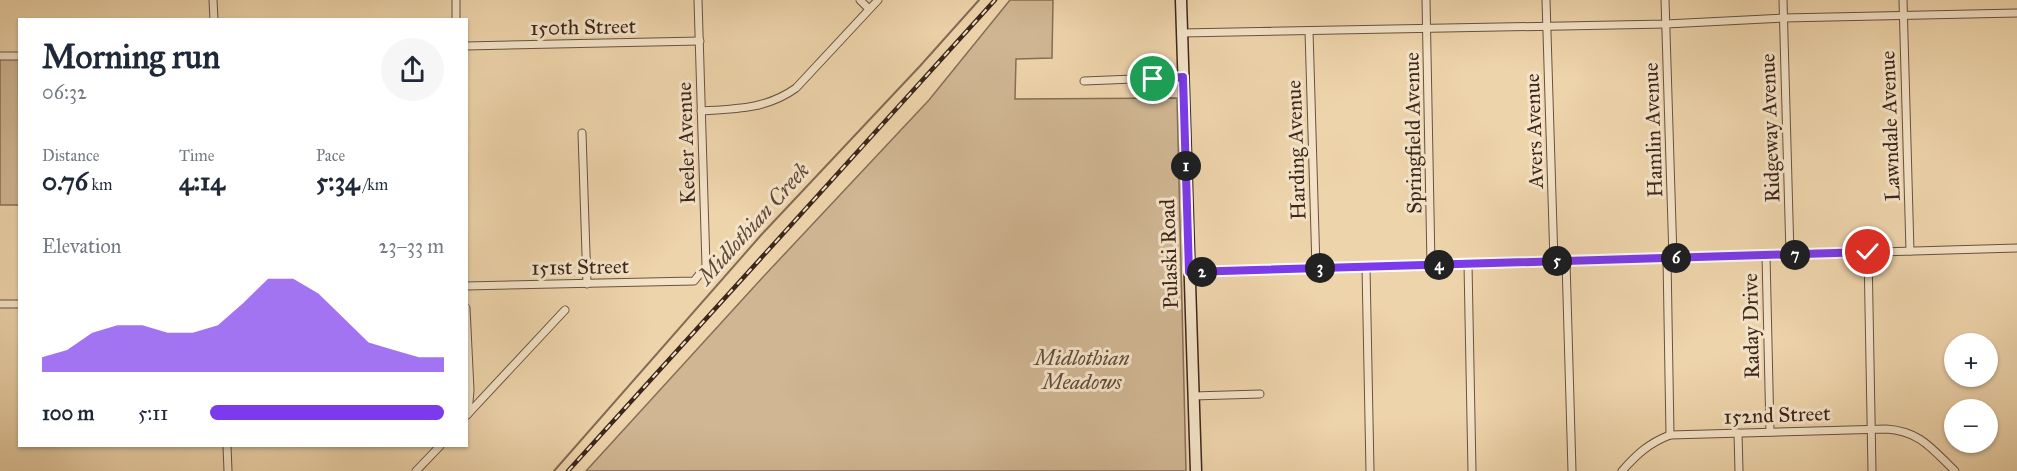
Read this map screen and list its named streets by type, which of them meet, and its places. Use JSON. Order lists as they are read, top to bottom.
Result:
{
  "streets": {
    "main road": ["Pulaski Road"],
    "street": [
      "150th Street",
      "Lawndale Avenue",
      "Ridgeway Avenue",
      "Hamlin Avenue",
      "Avers Avenue",
      "Springfield Avenue",
      "Keeler Avenue",
      "Harding Avenue",
      "151st Street",
      "Raday Drive",
      "152nd Street"
    ]
  },
  "crossings": [
    ["150th Street", "Keeler Avenue"],
    ["Hamlin Avenue", "152nd Street"],
    ["Keeler Avenue", "151st Street"],
    ["Raday Drive", "152nd Street"]
  ],
  "water": ["Midlothian Creek"],
  "parks": ["Midlothian Meadows"],
  "page": {
    "heading": ["Morning run", "06:32"],
    "stats": [
      ["Distance", "0.76 km"],
      ["Time", "4:14"],
      ["Pace", "5:34 /km"]
    ],
    "pins": [
      "1",
      "7",
      "6",
      "5",
      "4",
      "3",
      "2"
    ],
    "chart": ["Elevation", "23–33 m"],
    "map_buttons": ["+", "−"],
    "list": [
      {
        "name": "100 m",
        "note": "5:11"
      }
    ]
  }
}
